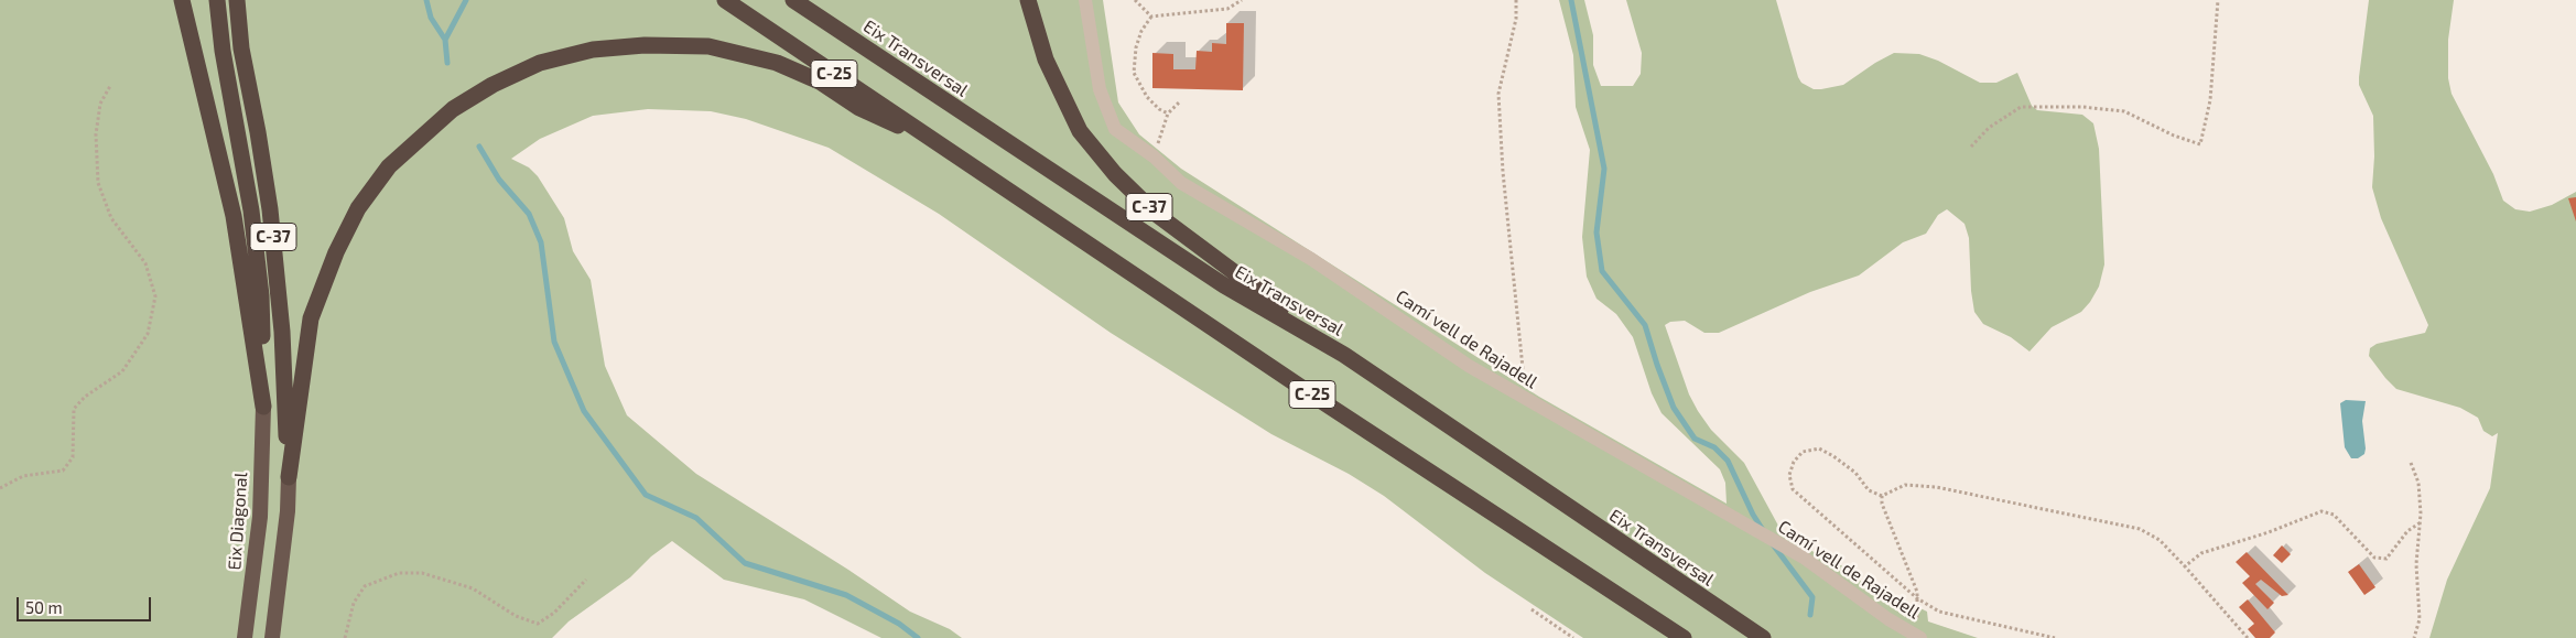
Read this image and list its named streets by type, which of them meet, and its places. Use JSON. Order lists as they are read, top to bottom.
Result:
{
  "streets": {
    "highway": [
      "Eix Transversal",
      "C-25",
      "C-37",
      "Eix Diagonal"
    ],
    "street": ["Camí vell de Rajadell"]
  },
  "crossings": [
    ["Eix Transversal", "C-37"],
    ["C-25", "C-37"],
    ["C-37", "Eix Diagonal"]
  ],
  "scale_bar": "50 m"
}
